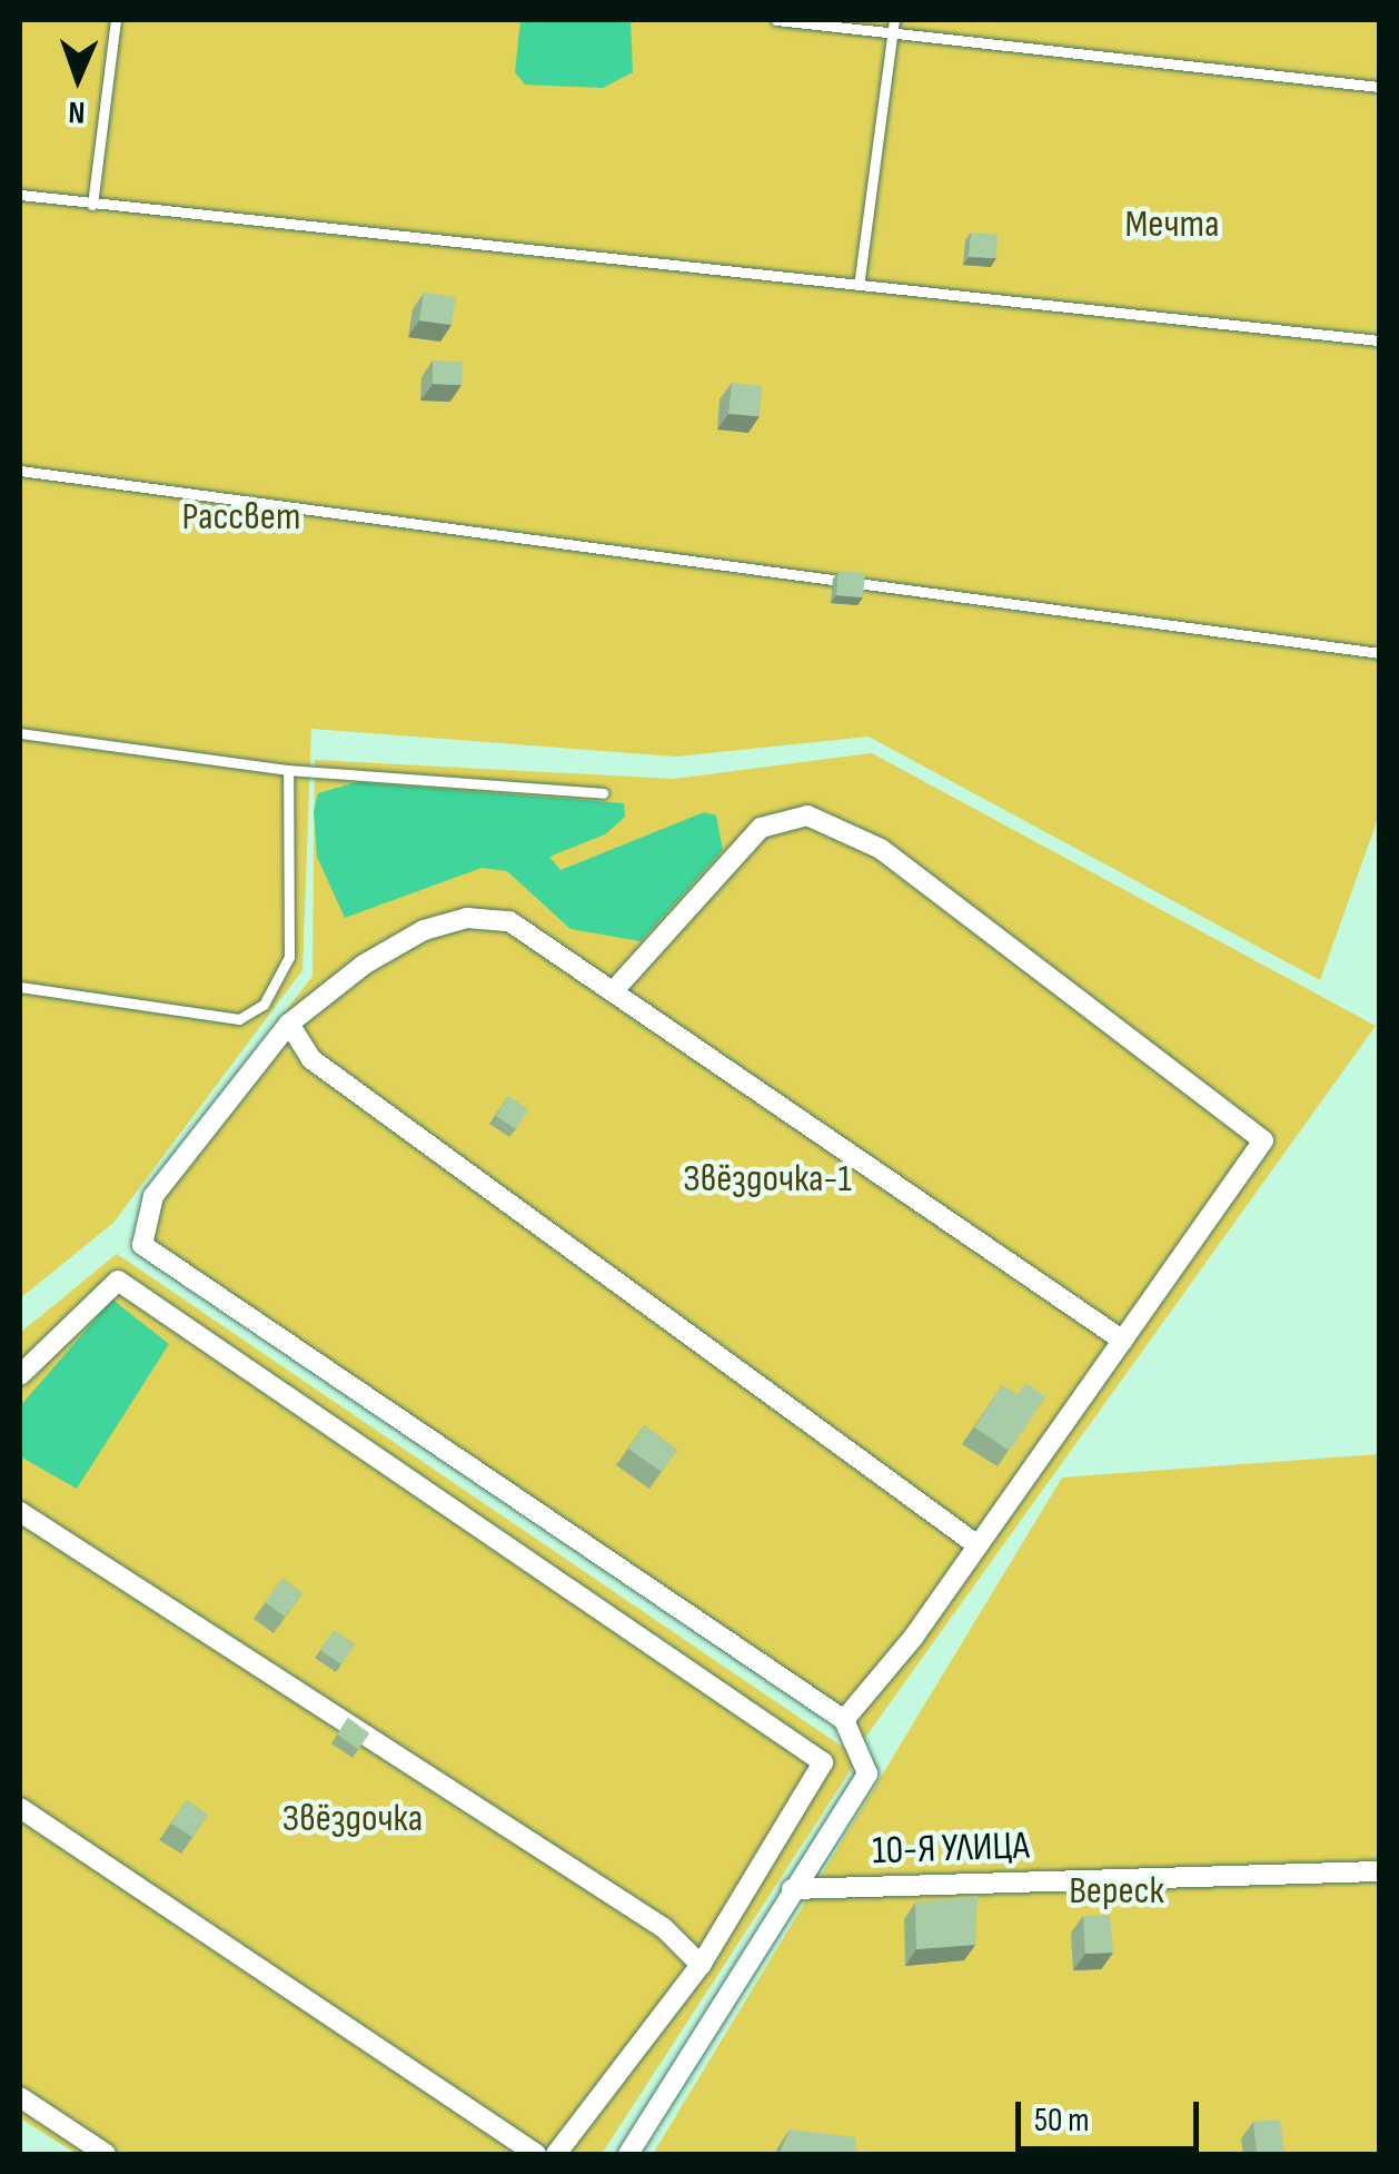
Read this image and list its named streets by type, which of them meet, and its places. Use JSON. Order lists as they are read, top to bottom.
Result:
{
  "streets": {
    "street": ["10-Я УЛИЦА"]
  },
  "parks": [
    "Мечта",
    "Рассвет",
    "Звёздочка-1",
    "Звёздочка",
    "Вереск"
  ],
  "scale_bar": "50 m",
  "north": "bottom"
}
